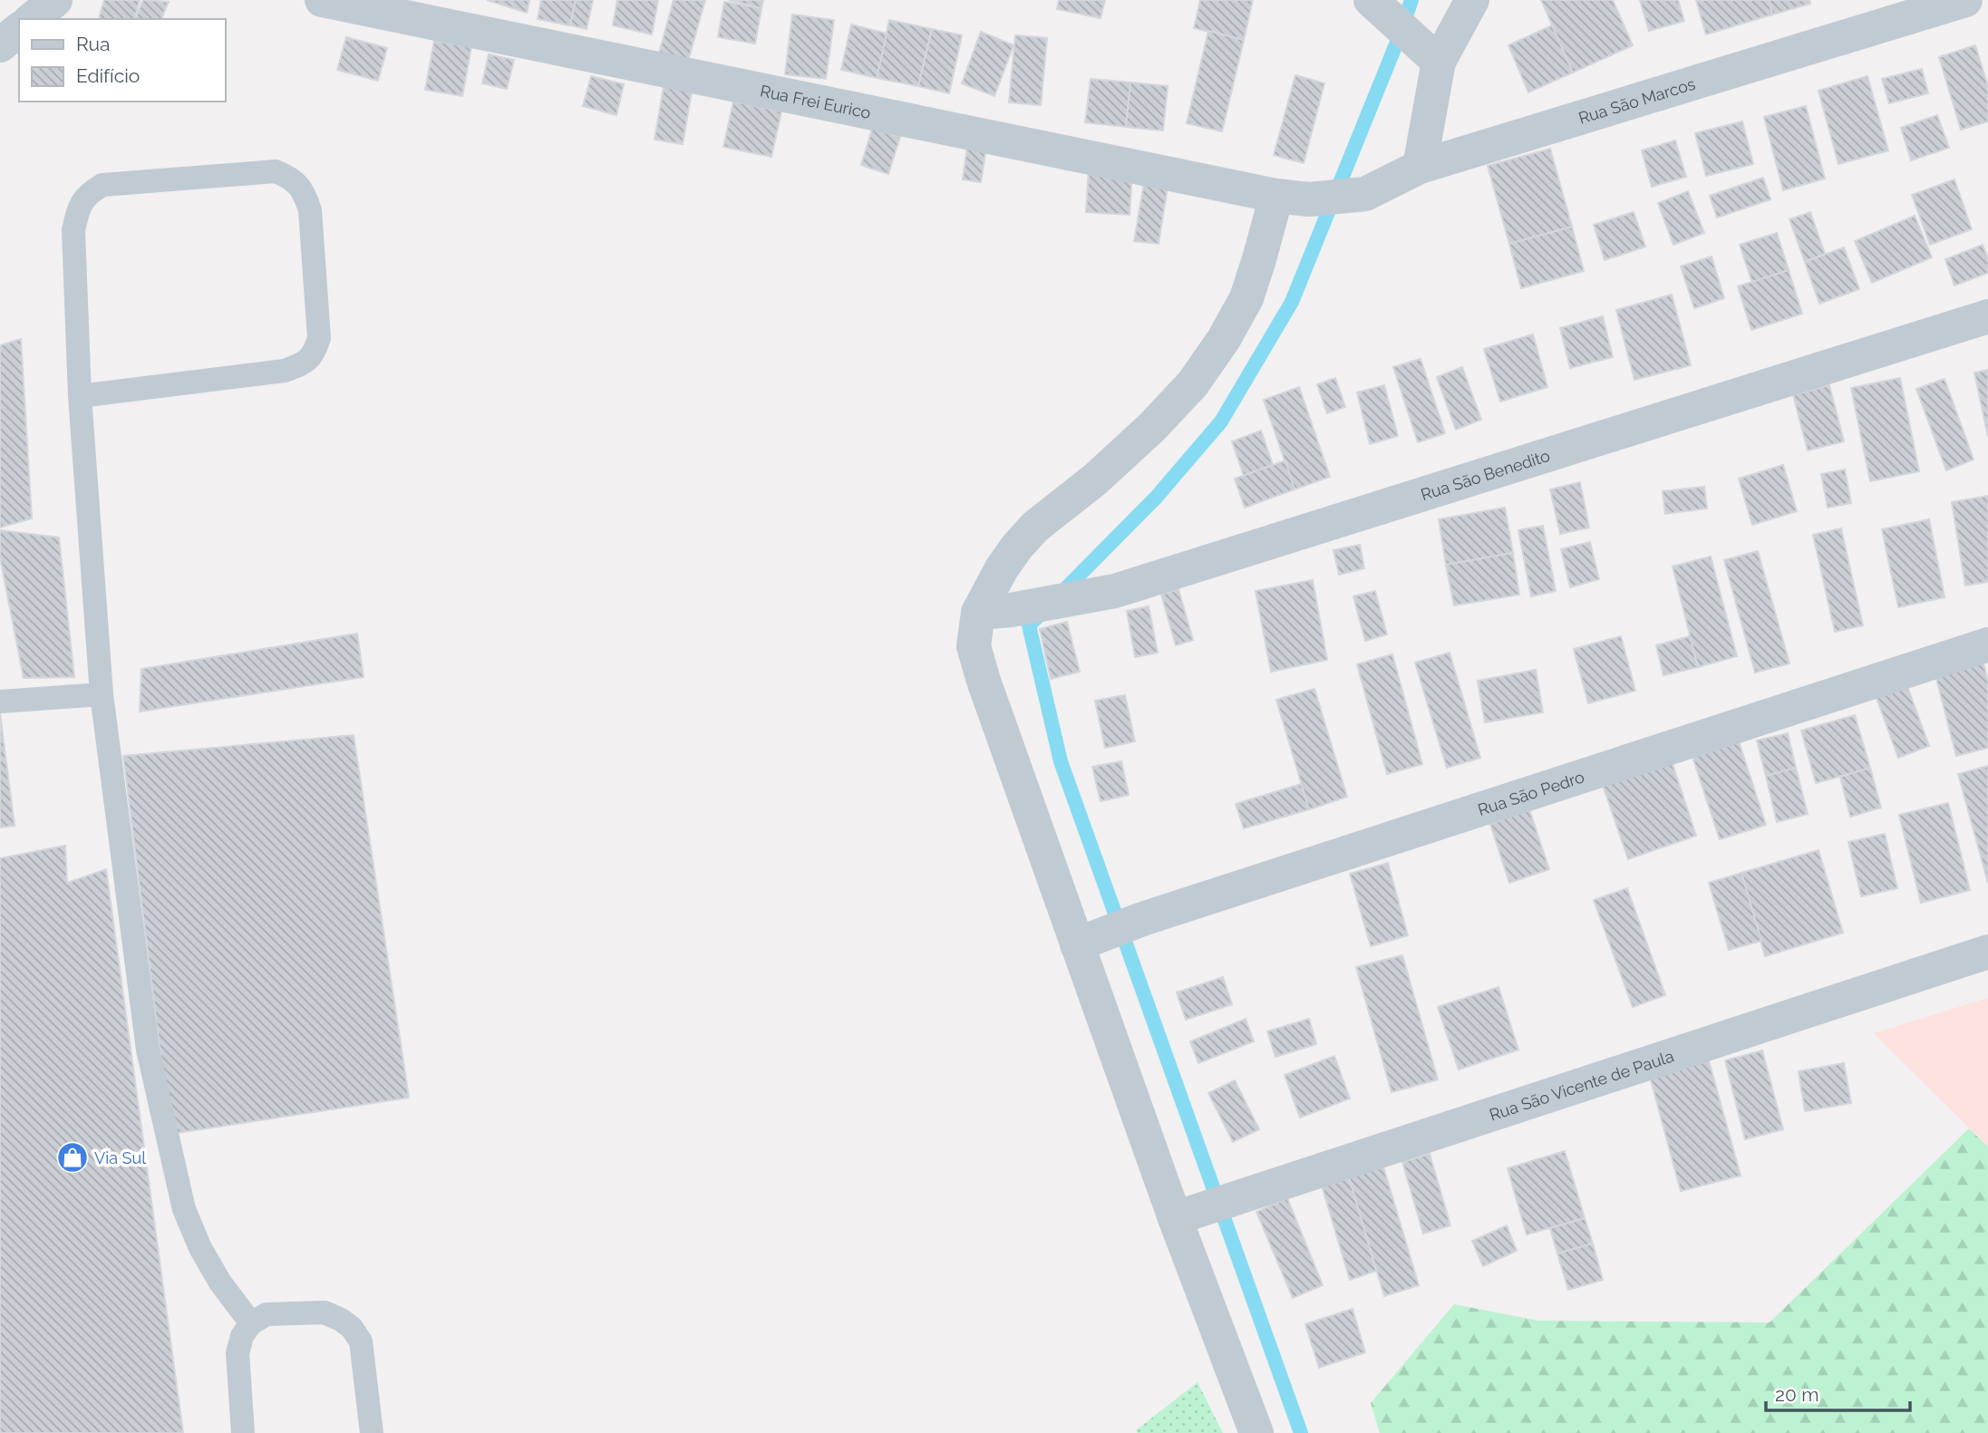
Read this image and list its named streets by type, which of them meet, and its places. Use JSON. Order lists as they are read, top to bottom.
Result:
{
  "streets": {
    "street": [
      "Rua Frei Eurico",
      "Rua São Marcos",
      "Rua São Benedito",
      "Rua São Pedro",
      "Rua São Vicente de Paula"
    ]
  },
  "crossings": [
    ["Rua Frei Eurico", "Rua São Marcos"]
  ],
  "places": {
    "shop": ["Via Sul"]
  },
  "legend": ["Rua", "Edifício"],
  "scale_bar": "20 m"
}
